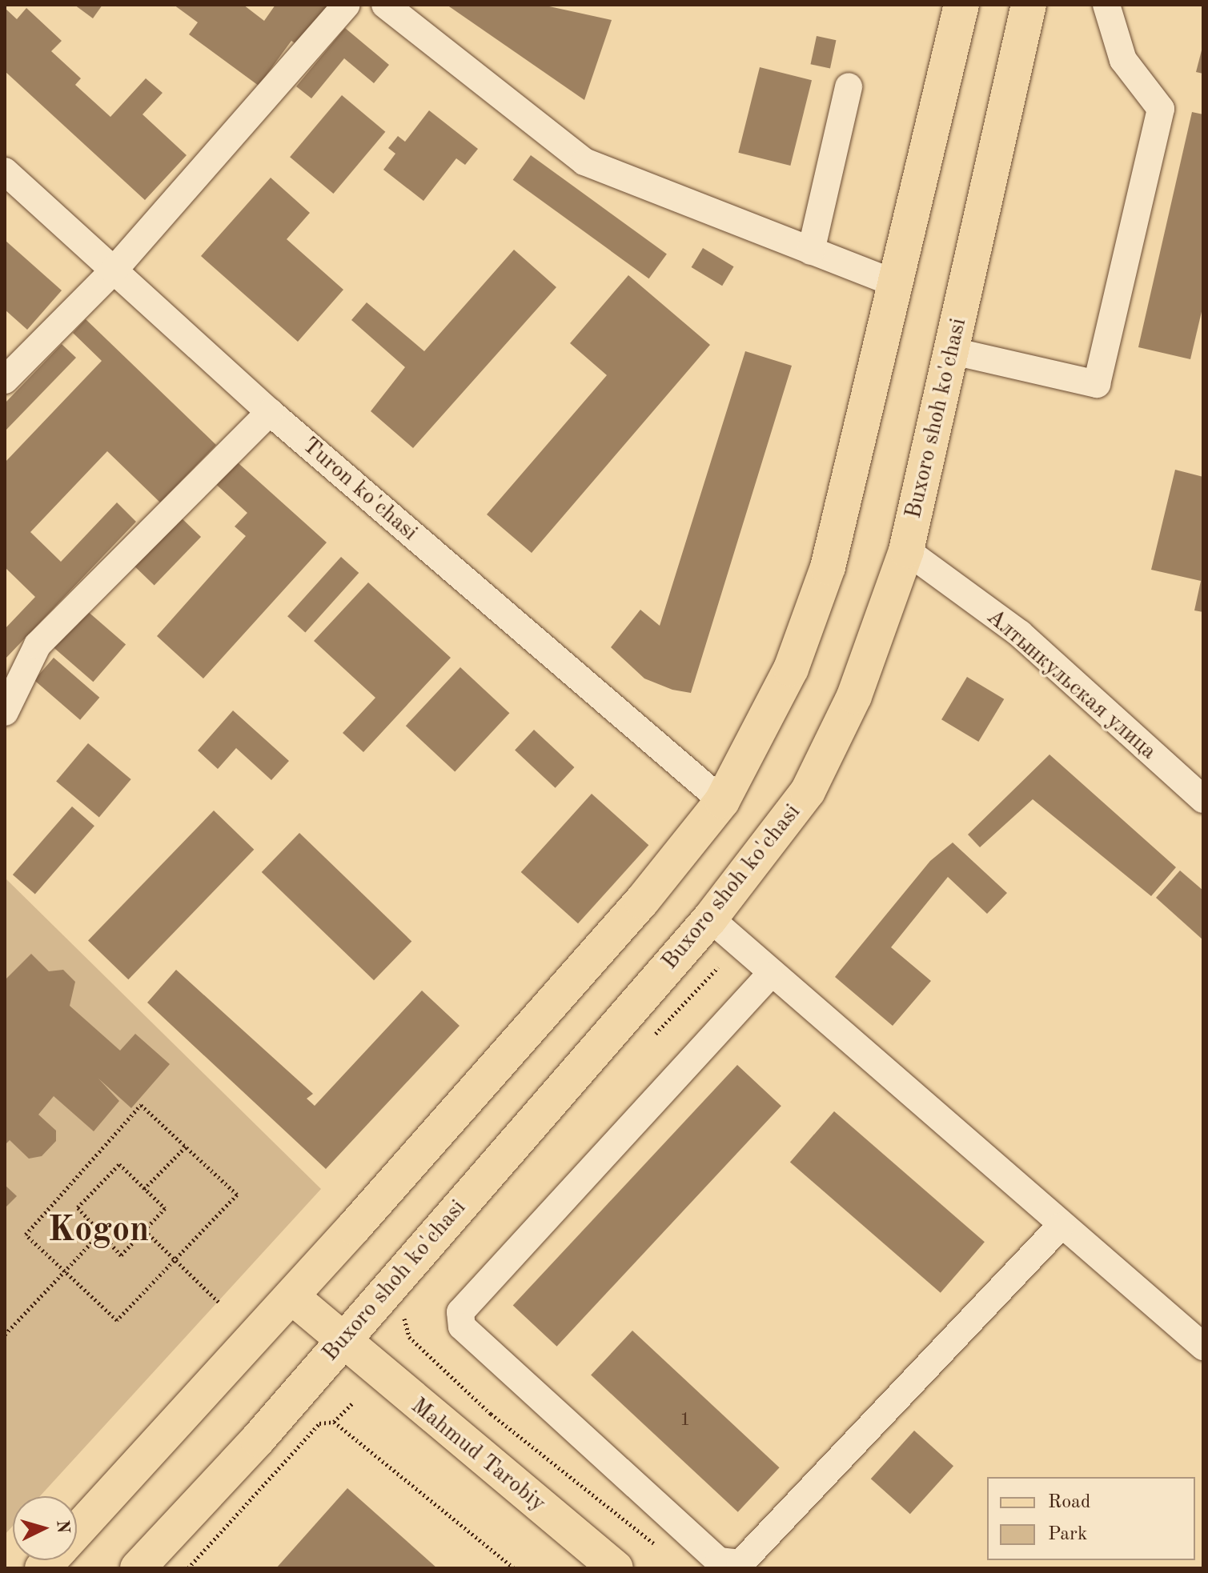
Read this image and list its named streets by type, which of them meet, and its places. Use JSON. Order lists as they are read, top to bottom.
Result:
{
  "streets": {
    "main road": ["Buxoro shoh ko'chasi", "Mahmud Tarobiy"],
    "street": ["Turon ko'chasi", "Алтынкульская улица"]
  },
  "crossings": [
    ["Buxoro shoh ko'chasi", "Алтынкульская улица"],
    ["Buxoro shoh ko'chasi", "Mahmud Tarobiy"]
  ],
  "districts": ["Kogon"],
  "house_numbers": ["1"],
  "legend": ["Road", "Park"],
  "north": "right"
}
